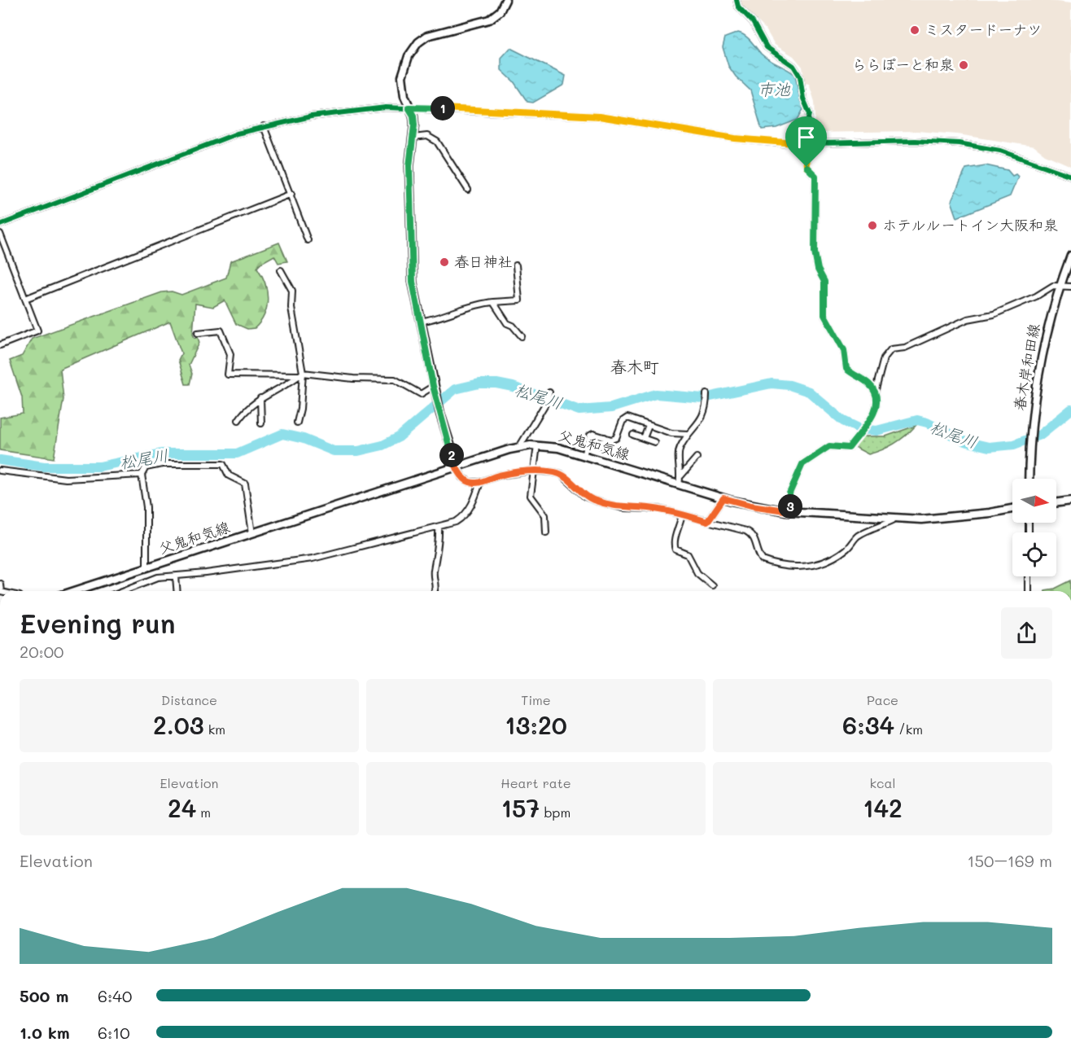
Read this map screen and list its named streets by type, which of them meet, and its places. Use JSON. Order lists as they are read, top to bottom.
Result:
{
  "streets": {
    "main road": ["春木岸和田線", "父鬼和気線"]
  },
  "districts": ["春木町"],
  "water": ["市池", "松尾川"],
  "places": [
    "ミスタードーナツ",
    "ららぽーと和泉",
    "ホテルルートイン大阪和泉",
    "春日神社"
  ],
  "north": "right",
  "page": {
    "pins": ["1", "2", "3"],
    "heading": ["Evening run", "20:00"],
    "stats": [
      ["Distance", "2.03 km"],
      ["Time", "13:20"],
      ["Pace", "6:34 /km"],
      ["Elevation", "24 m"],
      ["Heart rate", "157 bpm"],
      ["kcal", "142"]
    ],
    "chart": ["Elevation", "150–169 m"],
    "list": [
      {
        "name": "500 m",
        "note": "6:40"
      },
      {
        "name": "1.0 km",
        "note": "6:10"
      }
    ]
  }
}
